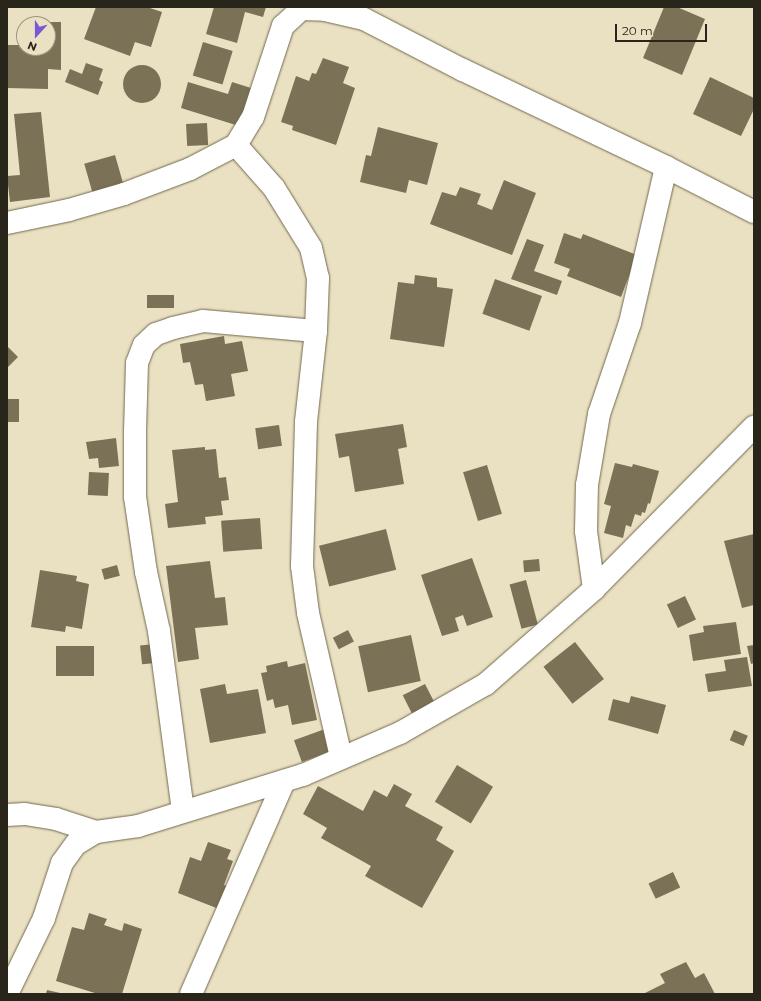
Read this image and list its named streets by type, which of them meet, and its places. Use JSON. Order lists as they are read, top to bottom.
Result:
{
  "scale_bar": "20 m",
  "north": "bottom"
}
